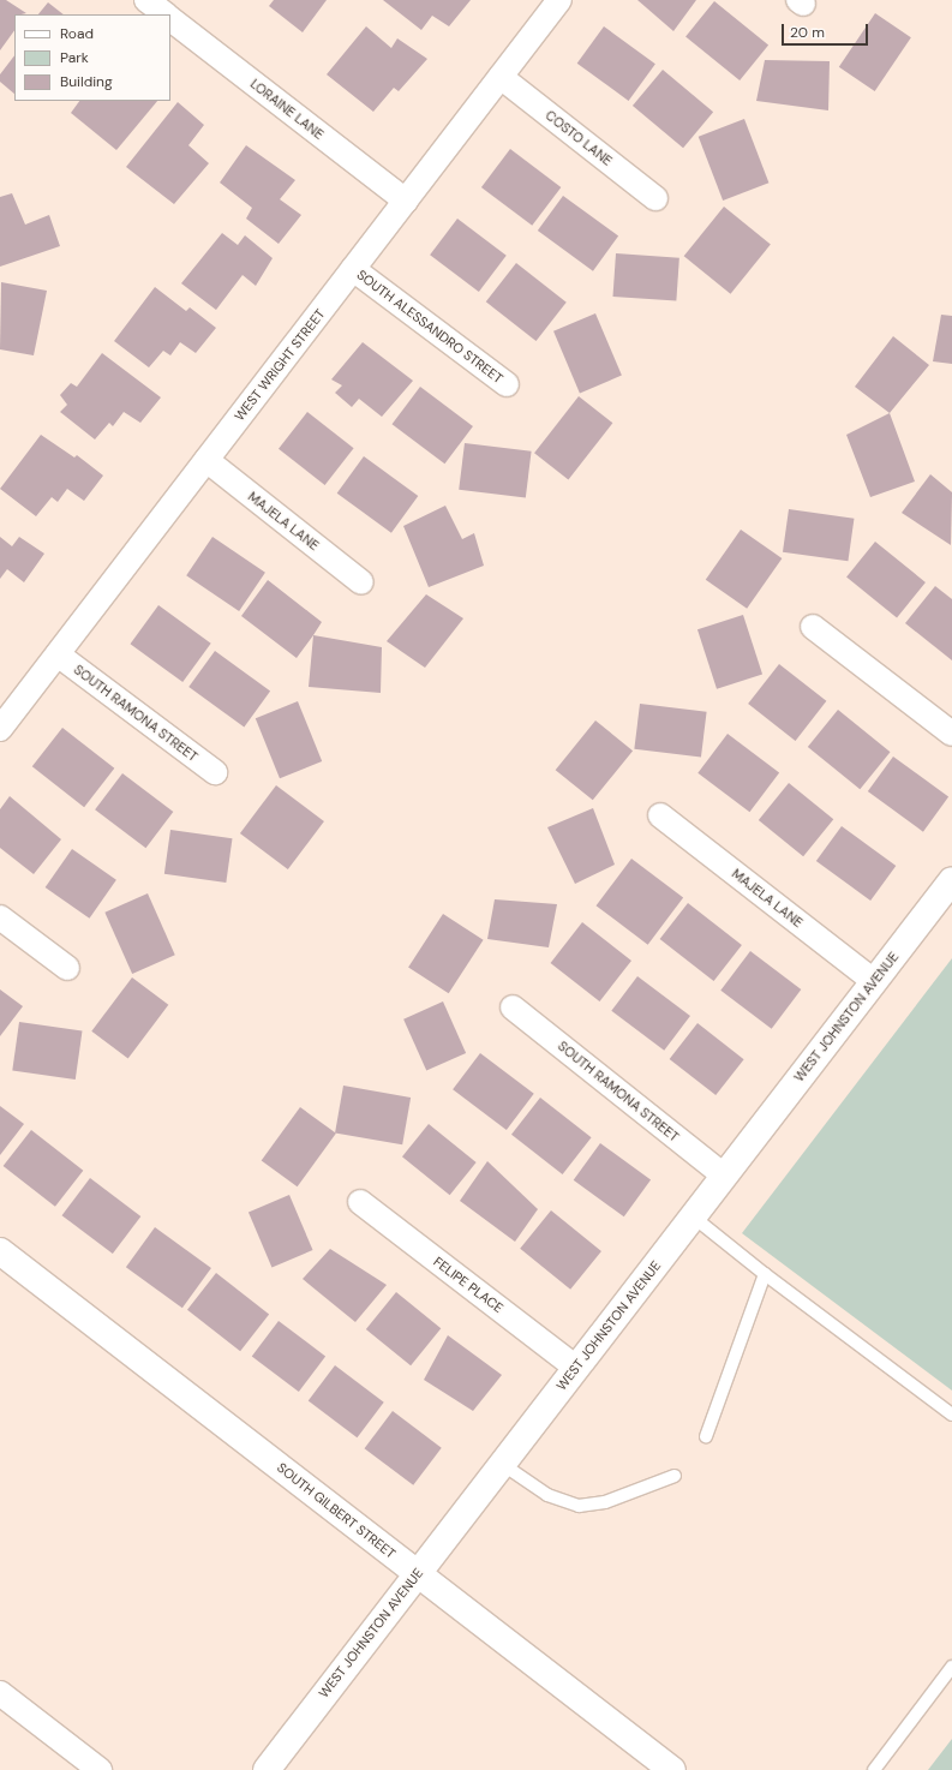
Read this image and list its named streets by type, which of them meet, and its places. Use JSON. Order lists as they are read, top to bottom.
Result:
{
  "streets": {
    "street": [
      "LORAINE LANE",
      "COSTO LANE",
      "SOUTH ALESSANDRO STREET",
      "WEST WRIGHT STREET",
      "MAJELA LANE",
      "SOUTH RAMONA STREET",
      "WEST JOHNSTON AVENUE",
      "FELIPE PLACE",
      "SOUTH GILBERT STREET"
    ]
  },
  "crossings": [
    ["LORAINE LANE", "WEST WRIGHT STREET"],
    ["COSTO LANE", "WEST WRIGHT STREET"],
    ["SOUTH ALESSANDRO STREET", "WEST WRIGHT STREET"],
    ["WEST WRIGHT STREET", "MAJELA LANE"],
    ["WEST WRIGHT STREET", "SOUTH RAMONA STREET"],
    ["MAJELA LANE", "WEST JOHNSTON AVENUE"],
    ["SOUTH RAMONA STREET", "WEST JOHNSTON AVENUE"],
    ["WEST JOHNSTON AVENUE", "FELIPE PLACE"],
    ["WEST JOHNSTON AVENUE", "SOUTH GILBERT STREET"]
  ],
  "legend": ["Road", "Park", "Building"],
  "scale_bar": "20 m"
}
